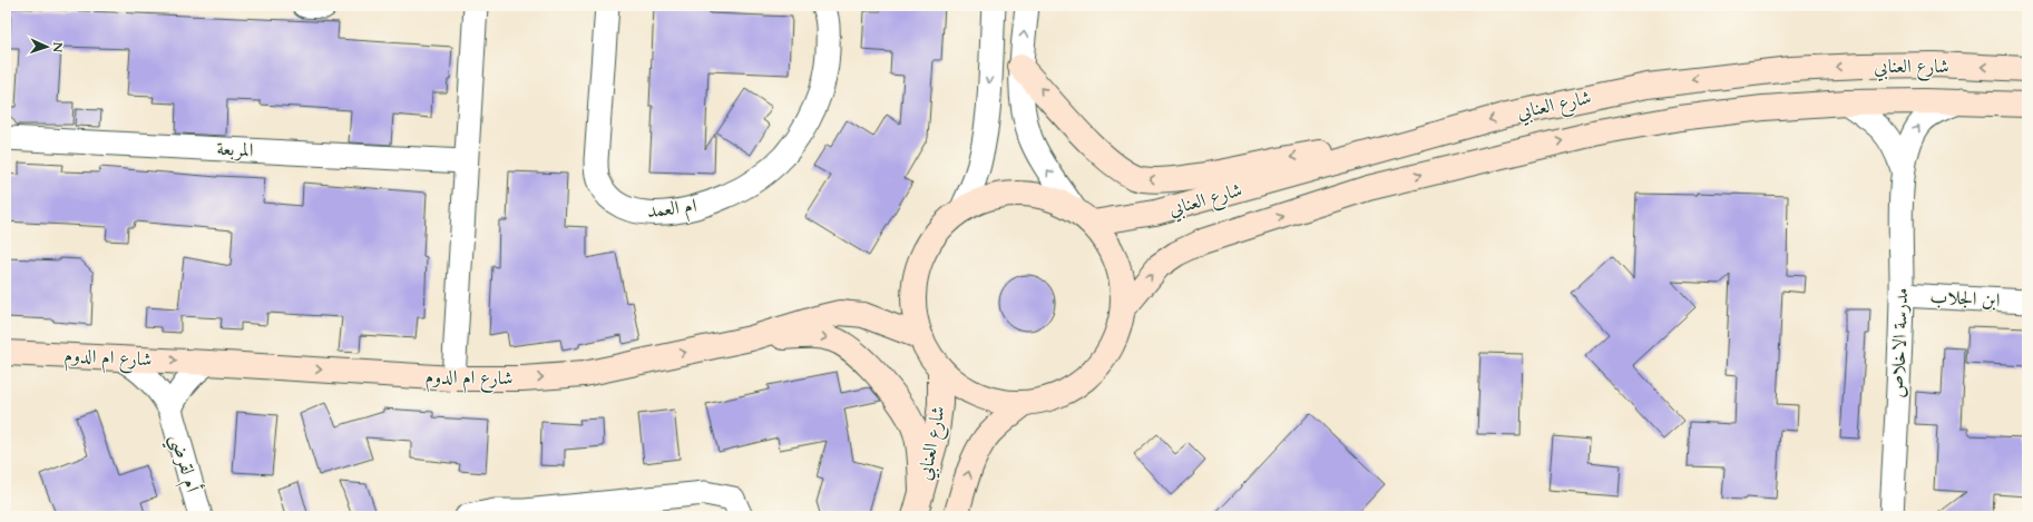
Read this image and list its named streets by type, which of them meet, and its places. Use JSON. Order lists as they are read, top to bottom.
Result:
{
  "streets": {
    "street": [
      "شارع العنابي",
      "المربعة",
      "ام العمد",
      "ابن الجلاب",
      "مدرسة الاخلاص",
      "شارع ام الدوم",
      "أم لقرضي"
    ]
  },
  "crossings": [
    ["شارع العنابي", "مدرسة الاخلاص"],
    ["ابن الجلاب", "مدرسة الاخلاص"],
    ["شارع ام الدوم", "أم لقرضي"]
  ],
  "north": "right"
}
